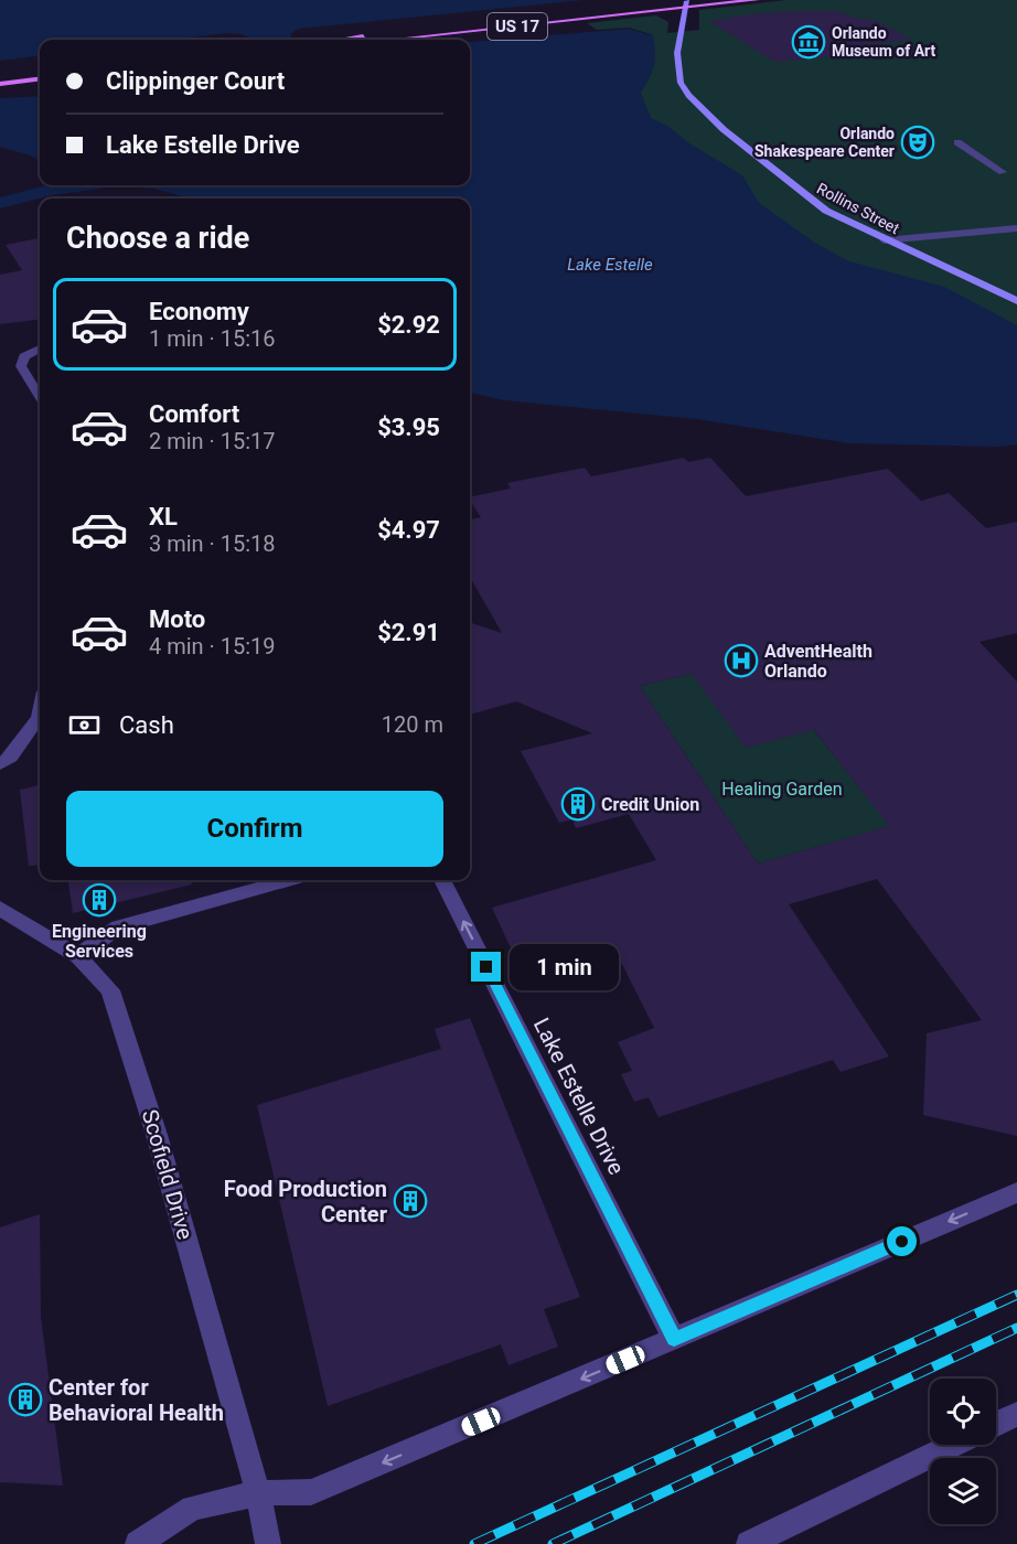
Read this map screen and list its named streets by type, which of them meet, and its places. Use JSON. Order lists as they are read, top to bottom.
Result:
{
  "streets": {
    "main road": ["US 17"],
    "street": ["Rollins Street", "Lake Estelle Drive", "Scofield Drive"]
  },
  "crossings": [
    ["US 17", "Rollins Street"]
  ],
  "one_way": ["Lake Estelle Drive"],
  "water": ["Lake Estelle"],
  "parks": ["Healing Garden"],
  "places": {
    "museum": ["Orlando Museum of Art"],
    "theatre": ["Orlando Shakespeare Center"],
    "hospital": ["AdventHealth Orlando"],
    "building": [
      "Credit Union",
      "Engineering Services",
      "Food Production Center",
      "Center for Behavioral Health"
    ]
  },
  "page": {
    "banner": ["Clippinger Court", "Lake Estelle Drive"],
    "heading": "Choose a ride",
    "list": [
      {
        "name": "Economy",
        "note": "1 min · 15:16",
        "value": "$2.92"
      },
      {
        "name": "Comfort",
        "note": "2 min · 15:17",
        "value": "$3.95"
      },
      {
        "name": "XL",
        "note": "3 min · 15:18",
        "value": "$4.97"
      },
      {
        "name": "Moto",
        "note": "4 min · 15:19",
        "value": "$2.91"
      }
    ],
    "pay": ["Cash", "120 m"],
    "buttons": "Confirm",
    "bubble": "1 min"
  }
}
